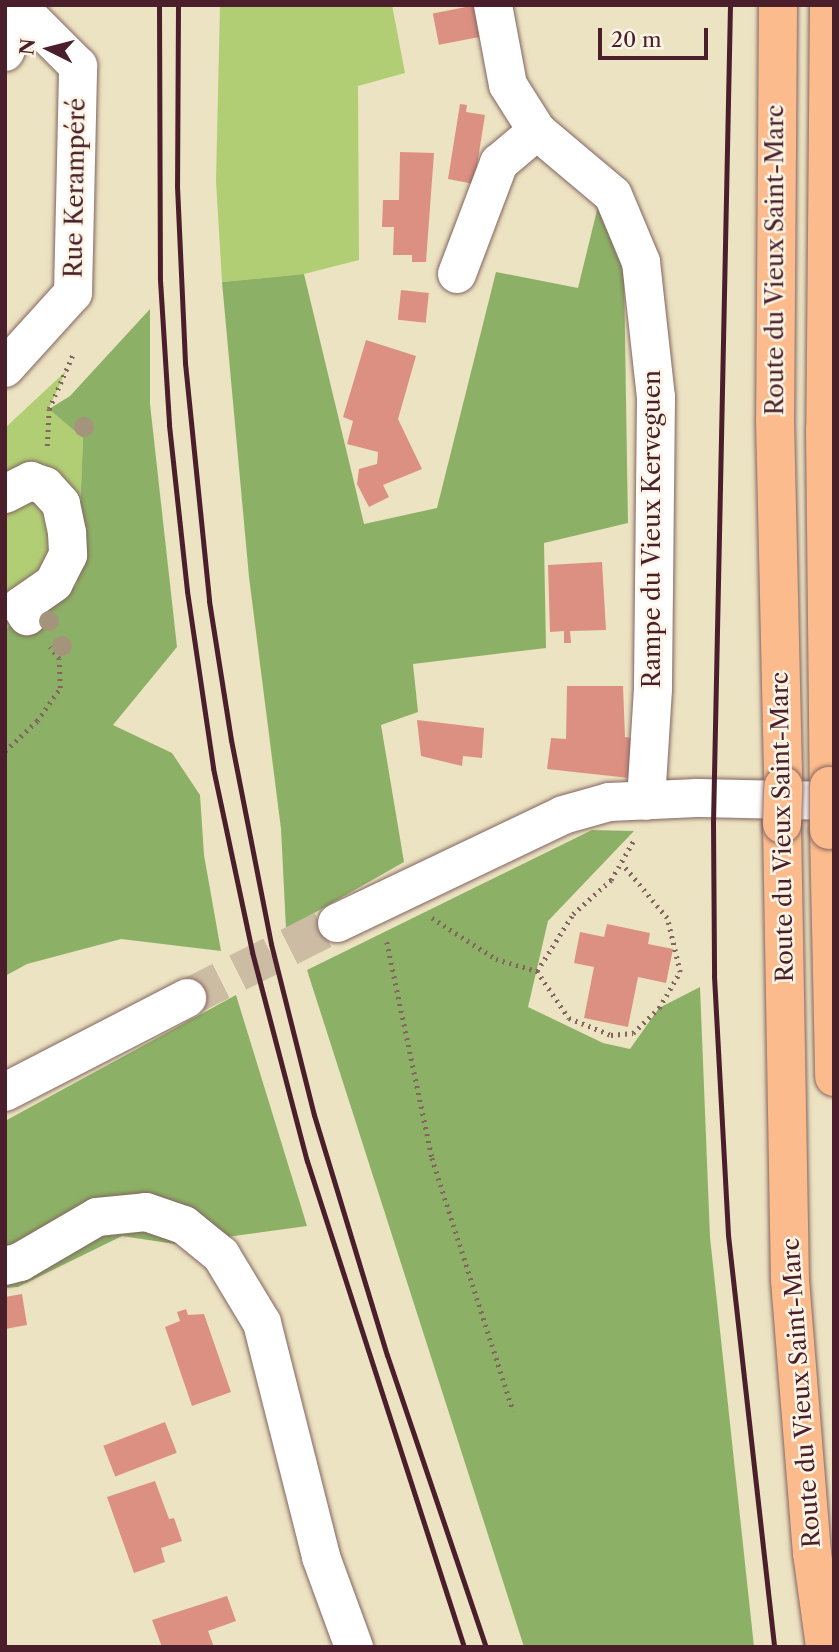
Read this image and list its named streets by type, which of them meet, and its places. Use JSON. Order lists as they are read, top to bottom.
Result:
{
  "streets": {
    "highway": ["Route du Vieux Saint-Marc"],
    "street": ["Rue Kerampéré", "Rampe du Vieux Kerveguen"]
  },
  "scale_bar": "20 m",
  "north": "left"
}
